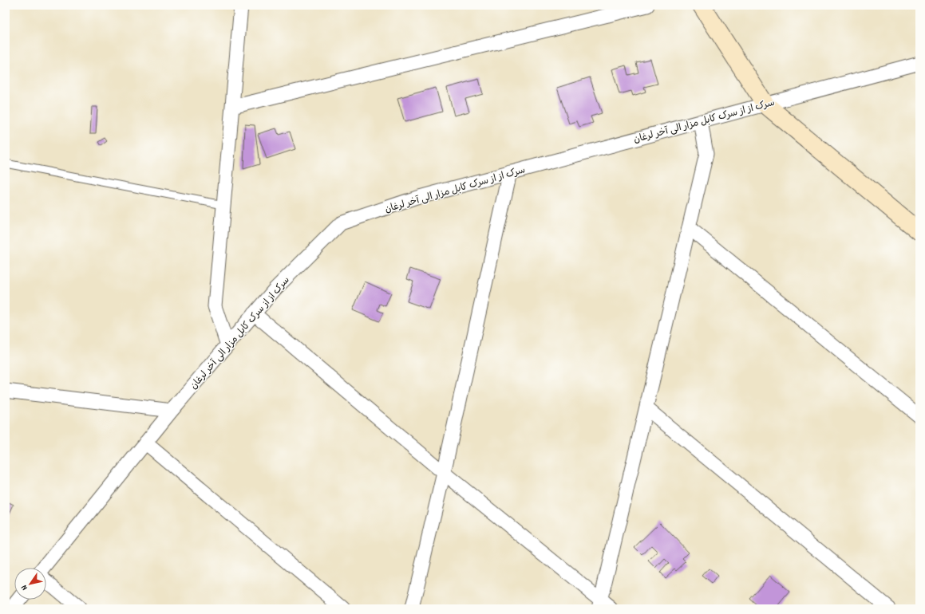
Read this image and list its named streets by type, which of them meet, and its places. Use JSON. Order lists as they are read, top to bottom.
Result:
{
  "streets": {
    "street": ["سرک از از سرک کابل مزار الی آخر لرغان"]
  },
  "north": "bottom left"
}
